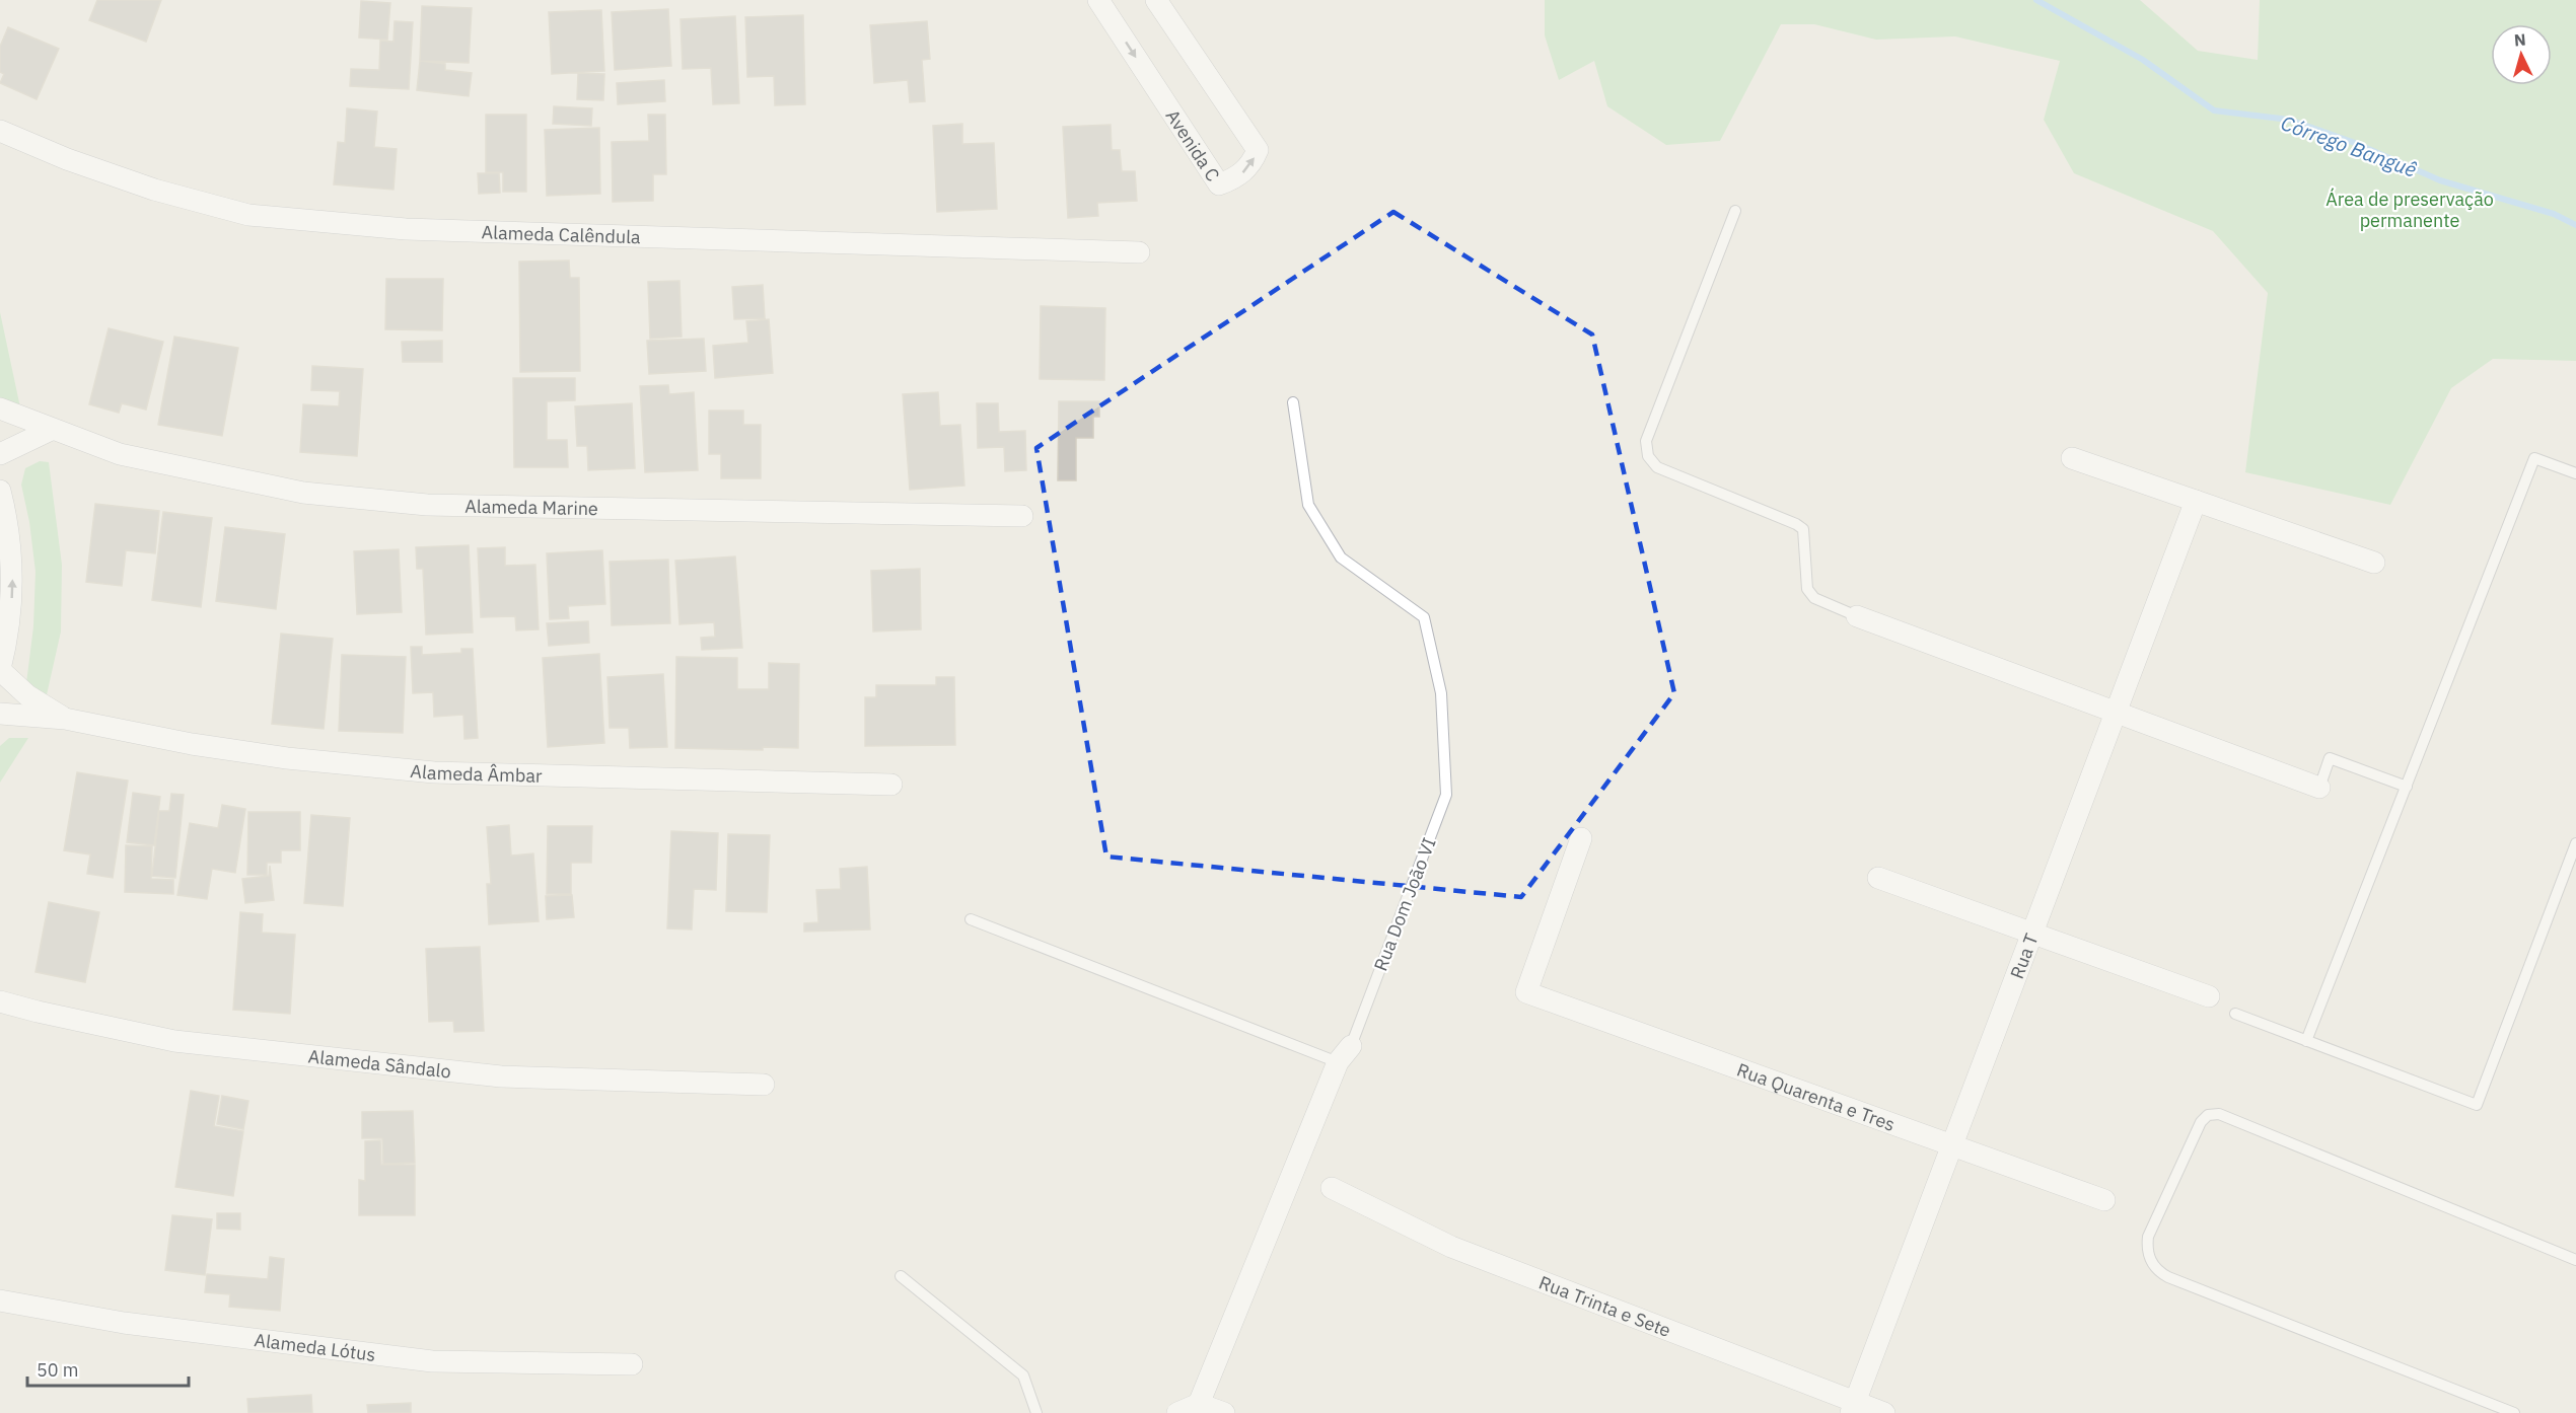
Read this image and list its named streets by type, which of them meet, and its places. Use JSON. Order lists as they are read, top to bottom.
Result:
{
  "streets": {
    "street": [
      "Avenida C",
      "Alameda Calêndula",
      "Alameda Marine",
      "Alameda Âmbar",
      "Rua Dom João VI",
      "Rua T",
      "Alameda Sândalo",
      "Rua Quarenta e Tres",
      "Rua Trinta e Sete",
      "Alameda Lótus"
    ]
  },
  "crossings": [
    ["Rua T", "Rua Quarenta e Tres"],
    ["Rua T", "Rua Trinta e Sete"]
  ],
  "water": ["Córrego Banguê"],
  "parks": ["Área de preservação permanente"],
  "scale_bar": "50 m",
  "north": "top"
}
